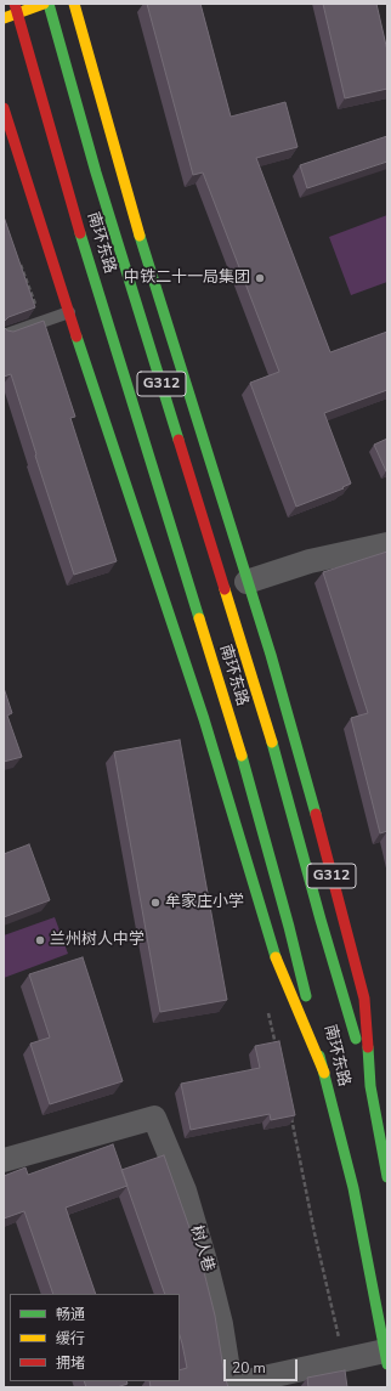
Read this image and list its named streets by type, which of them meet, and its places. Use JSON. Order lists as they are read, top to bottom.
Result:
{
  "streets": {
    "main road": ["南环东路", "G312"],
    "street": ["树人巷"]
  },
  "crossings": [
    ["南环东路", "树人巷"]
  ],
  "places": ["中铁二十一局集团", "牟家庄小学", "兰州树人中学"],
  "legend": ["畅通", "缓行", "拥堵"],
  "scale_bar": "20 m"
}
